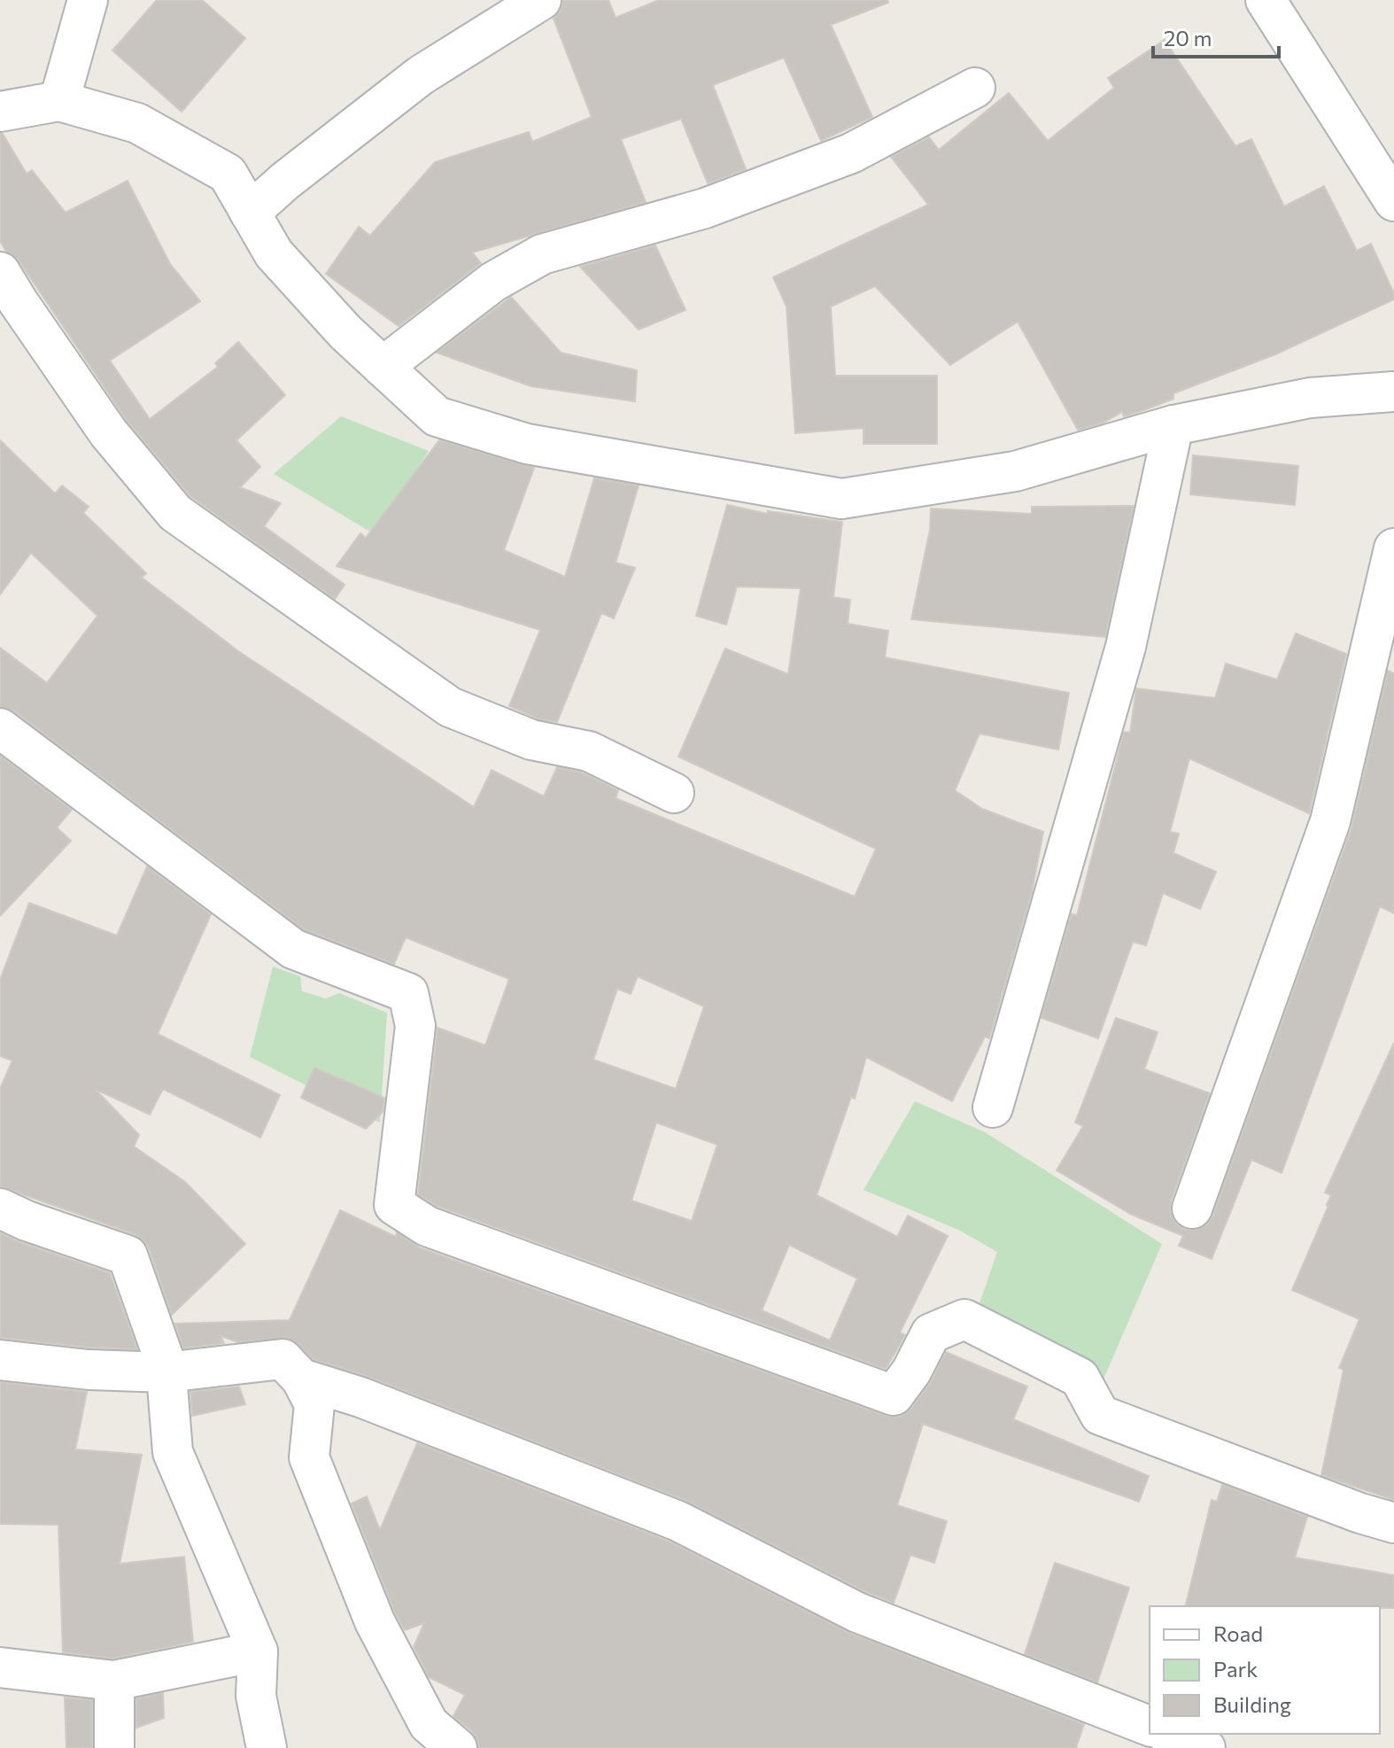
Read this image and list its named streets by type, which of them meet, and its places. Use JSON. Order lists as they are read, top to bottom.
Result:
{
  "legend": ["Road", "Park", "Building"],
  "scale_bar": "20 m"
}
